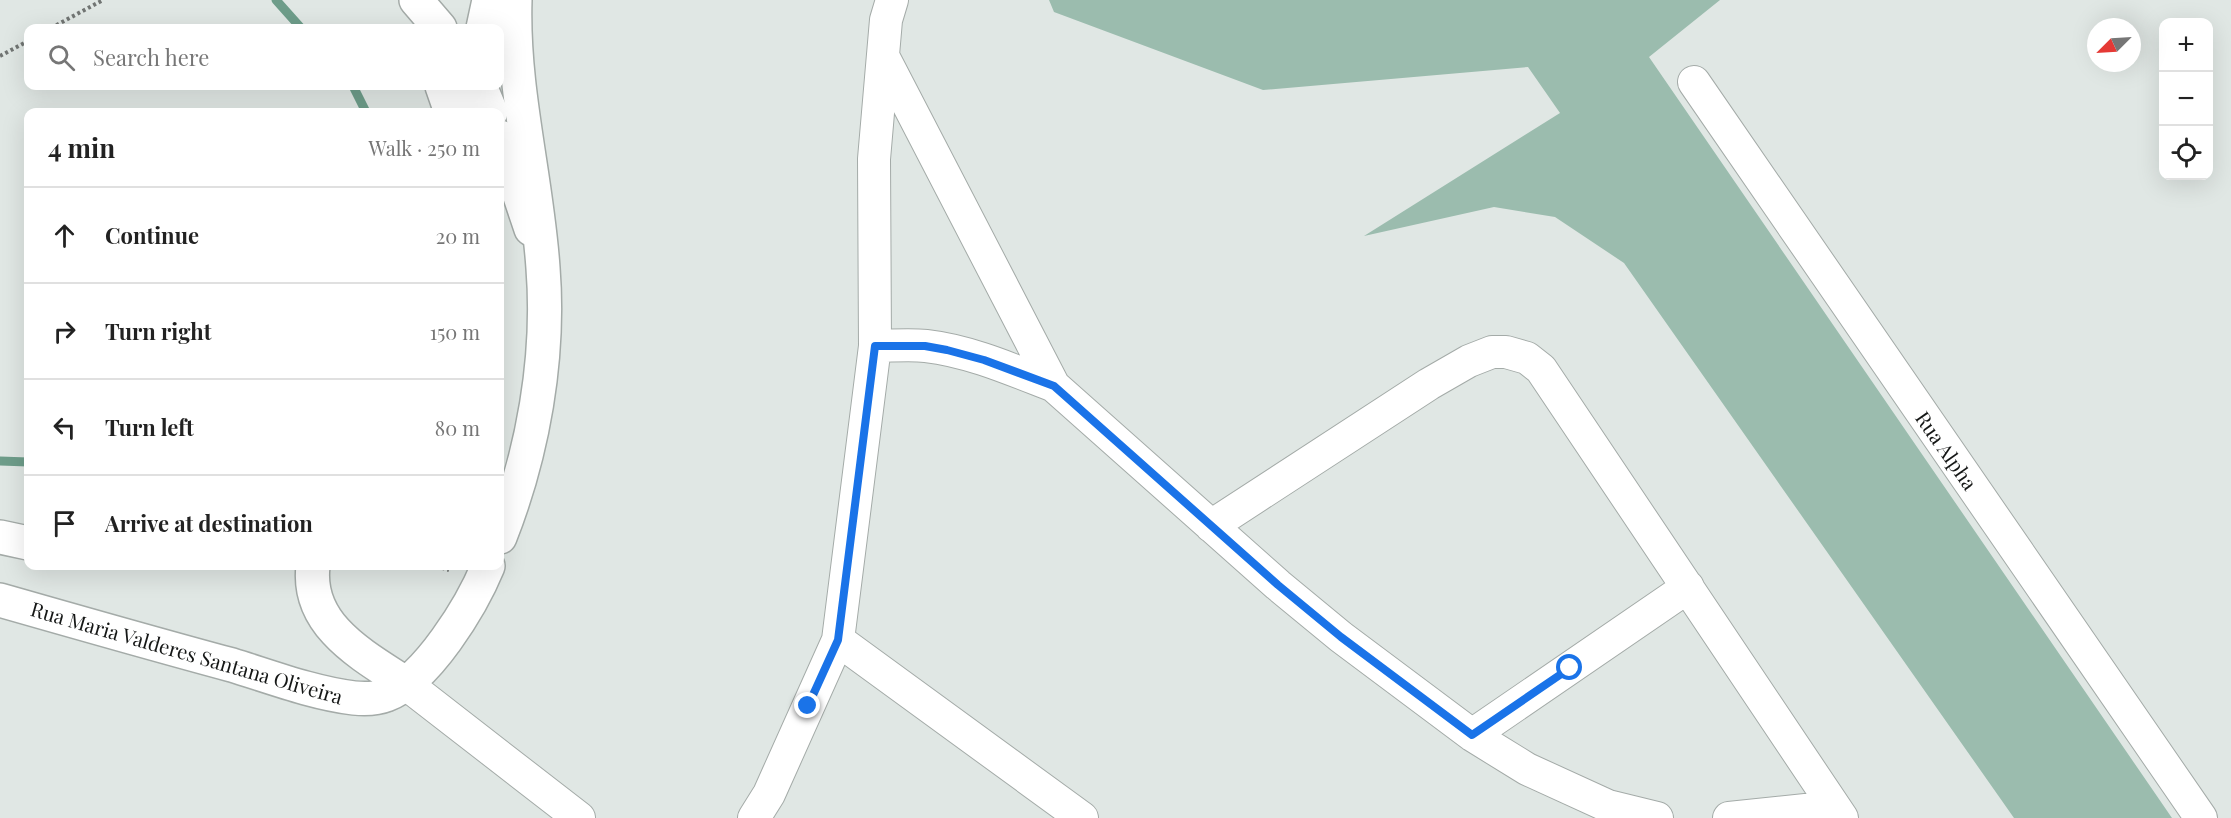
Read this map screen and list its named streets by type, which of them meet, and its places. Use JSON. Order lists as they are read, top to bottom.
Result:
{
  "streets": {
    "main road": ["Rua Maria Valderes Santana Oliveira"],
    "street": ["Rua Alpha"]
  },
  "north": "bottom left",
  "page": {
    "map_buttons": ["+", "−"],
    "search": "Search here",
    "heading": ["4 min", "Walk · 250 m"],
    "list": [
      ["Continue", "20 m"],
      ["Turn right", "150 m"],
      ["Turn left", "80 m"],
      "Arrive at destination"
    ]
  }
}
